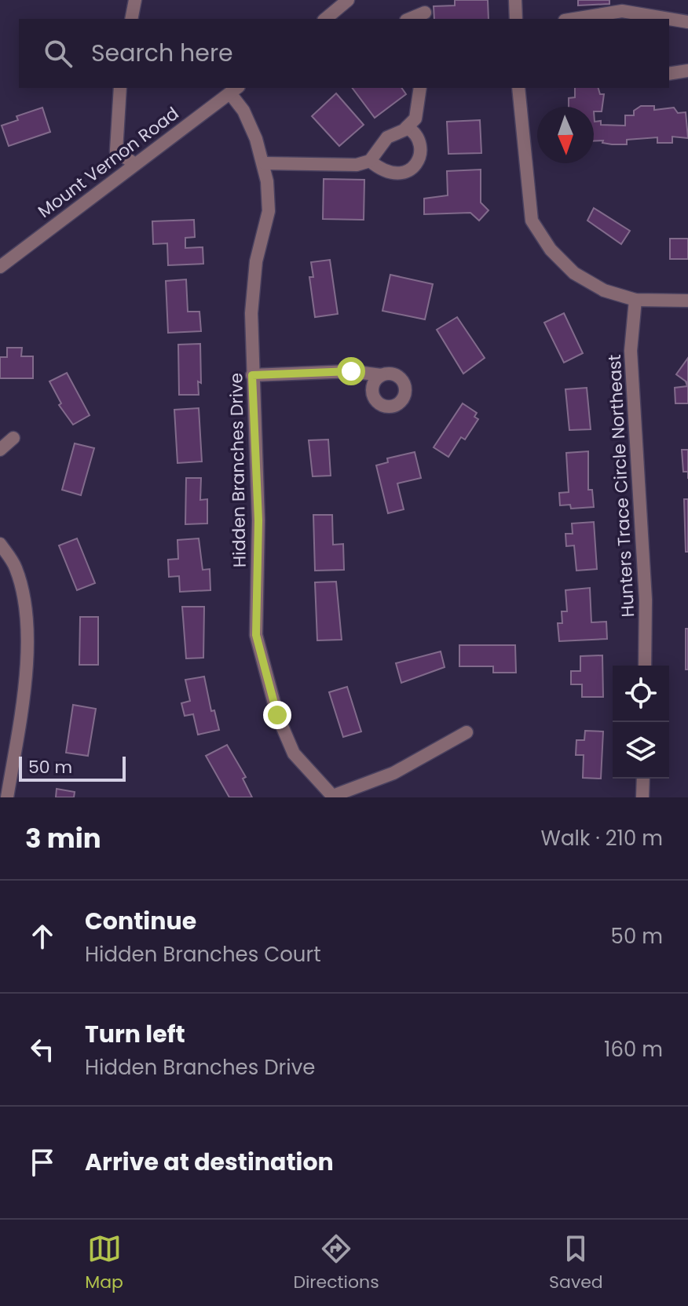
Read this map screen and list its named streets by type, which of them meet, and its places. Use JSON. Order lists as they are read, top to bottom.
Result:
{
  "streets": {
    "street": ["Mount Vernon Road", "Hidden Branches Drive", "Hunters Trace Circle Northeast"]
  },
  "crossings": [
    ["Mount Vernon Road", "Hidden Branches Drive"]
  ],
  "scale_bar": "50 m",
  "north": "bottom",
  "page": {
    "search": "Search here",
    "scale": "50 m",
    "heading": ["3 min", "Walk · 210 m"],
    "list": [
      ["Continue", "Hidden Branches Court", "50 m"],
      ["Turn left", "Hidden Branches Drive", "160 m"],
      "Arrive at destination"
    ],
    "nav": ["Map", "Directions", "Saved"]
  }
}
